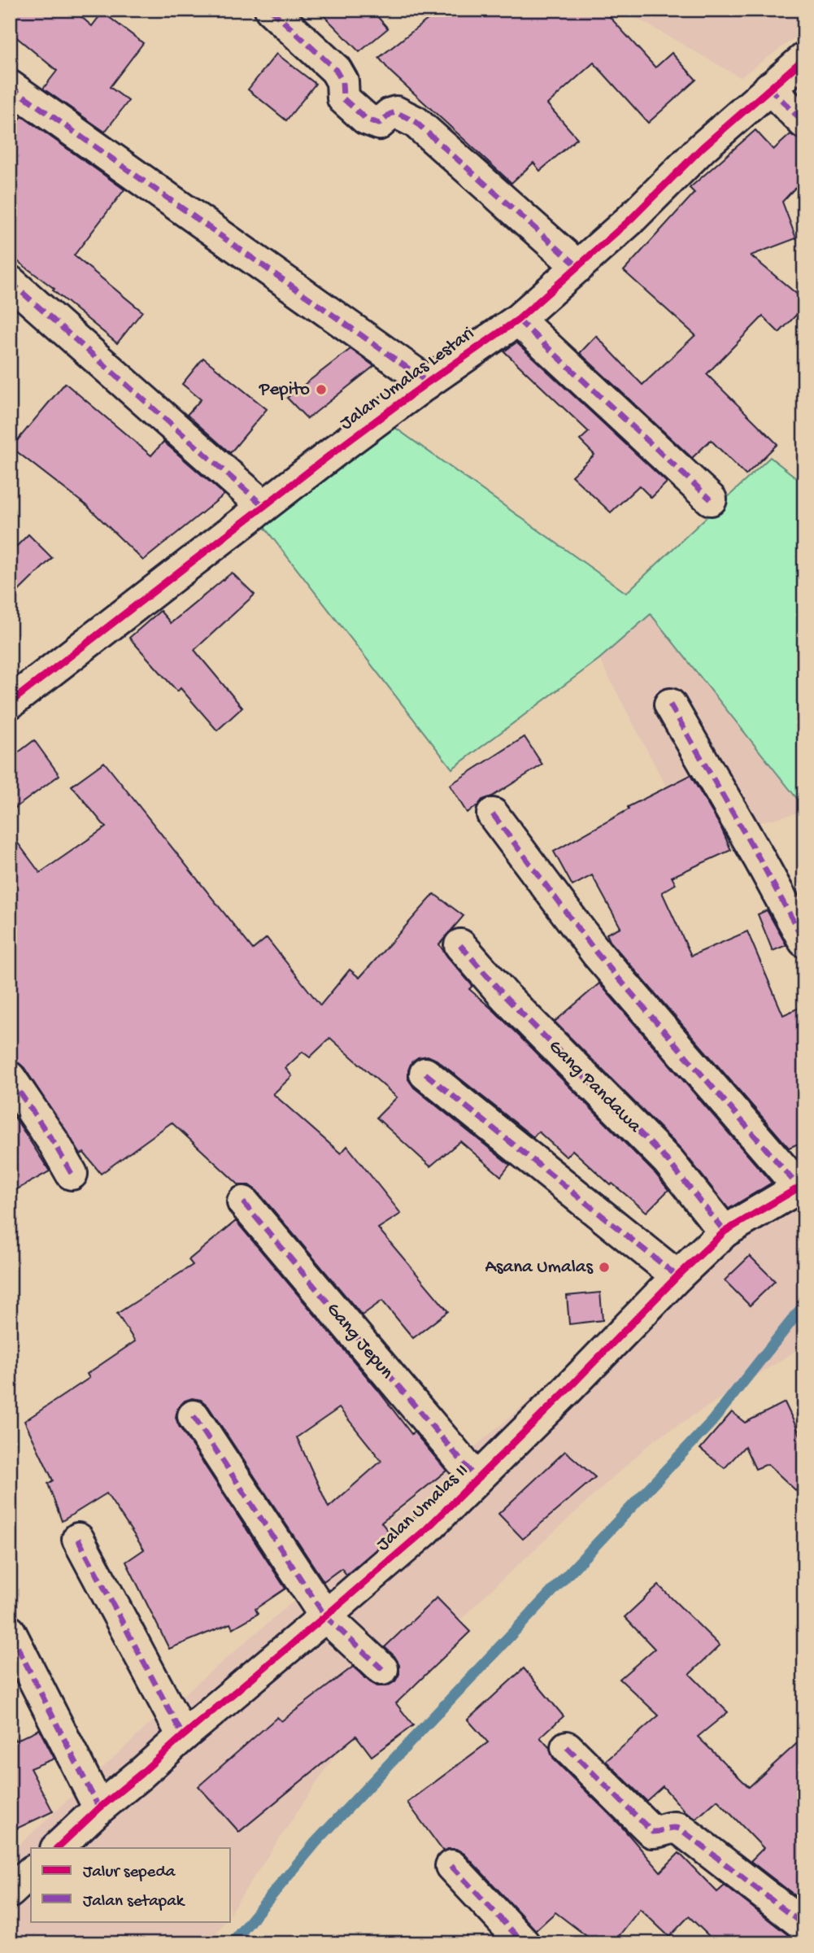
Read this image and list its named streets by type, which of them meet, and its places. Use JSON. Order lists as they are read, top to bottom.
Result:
{
  "streets": {
    "street": [
      "Jalan Umalas Lestari",
      "Gang Pandawa",
      "Gang Jepun",
      "Jalan Umalas II"
    ]
  },
  "crossings": [
    ["Gang Pandawa", "Jalan Umalas II"],
    ["Gang Jepun", "Jalan Umalas II"]
  ],
  "places": ["Pepito", "Asana Umalas"],
  "legend": ["Jalur sepeda", "Jalan setapak"]
}
